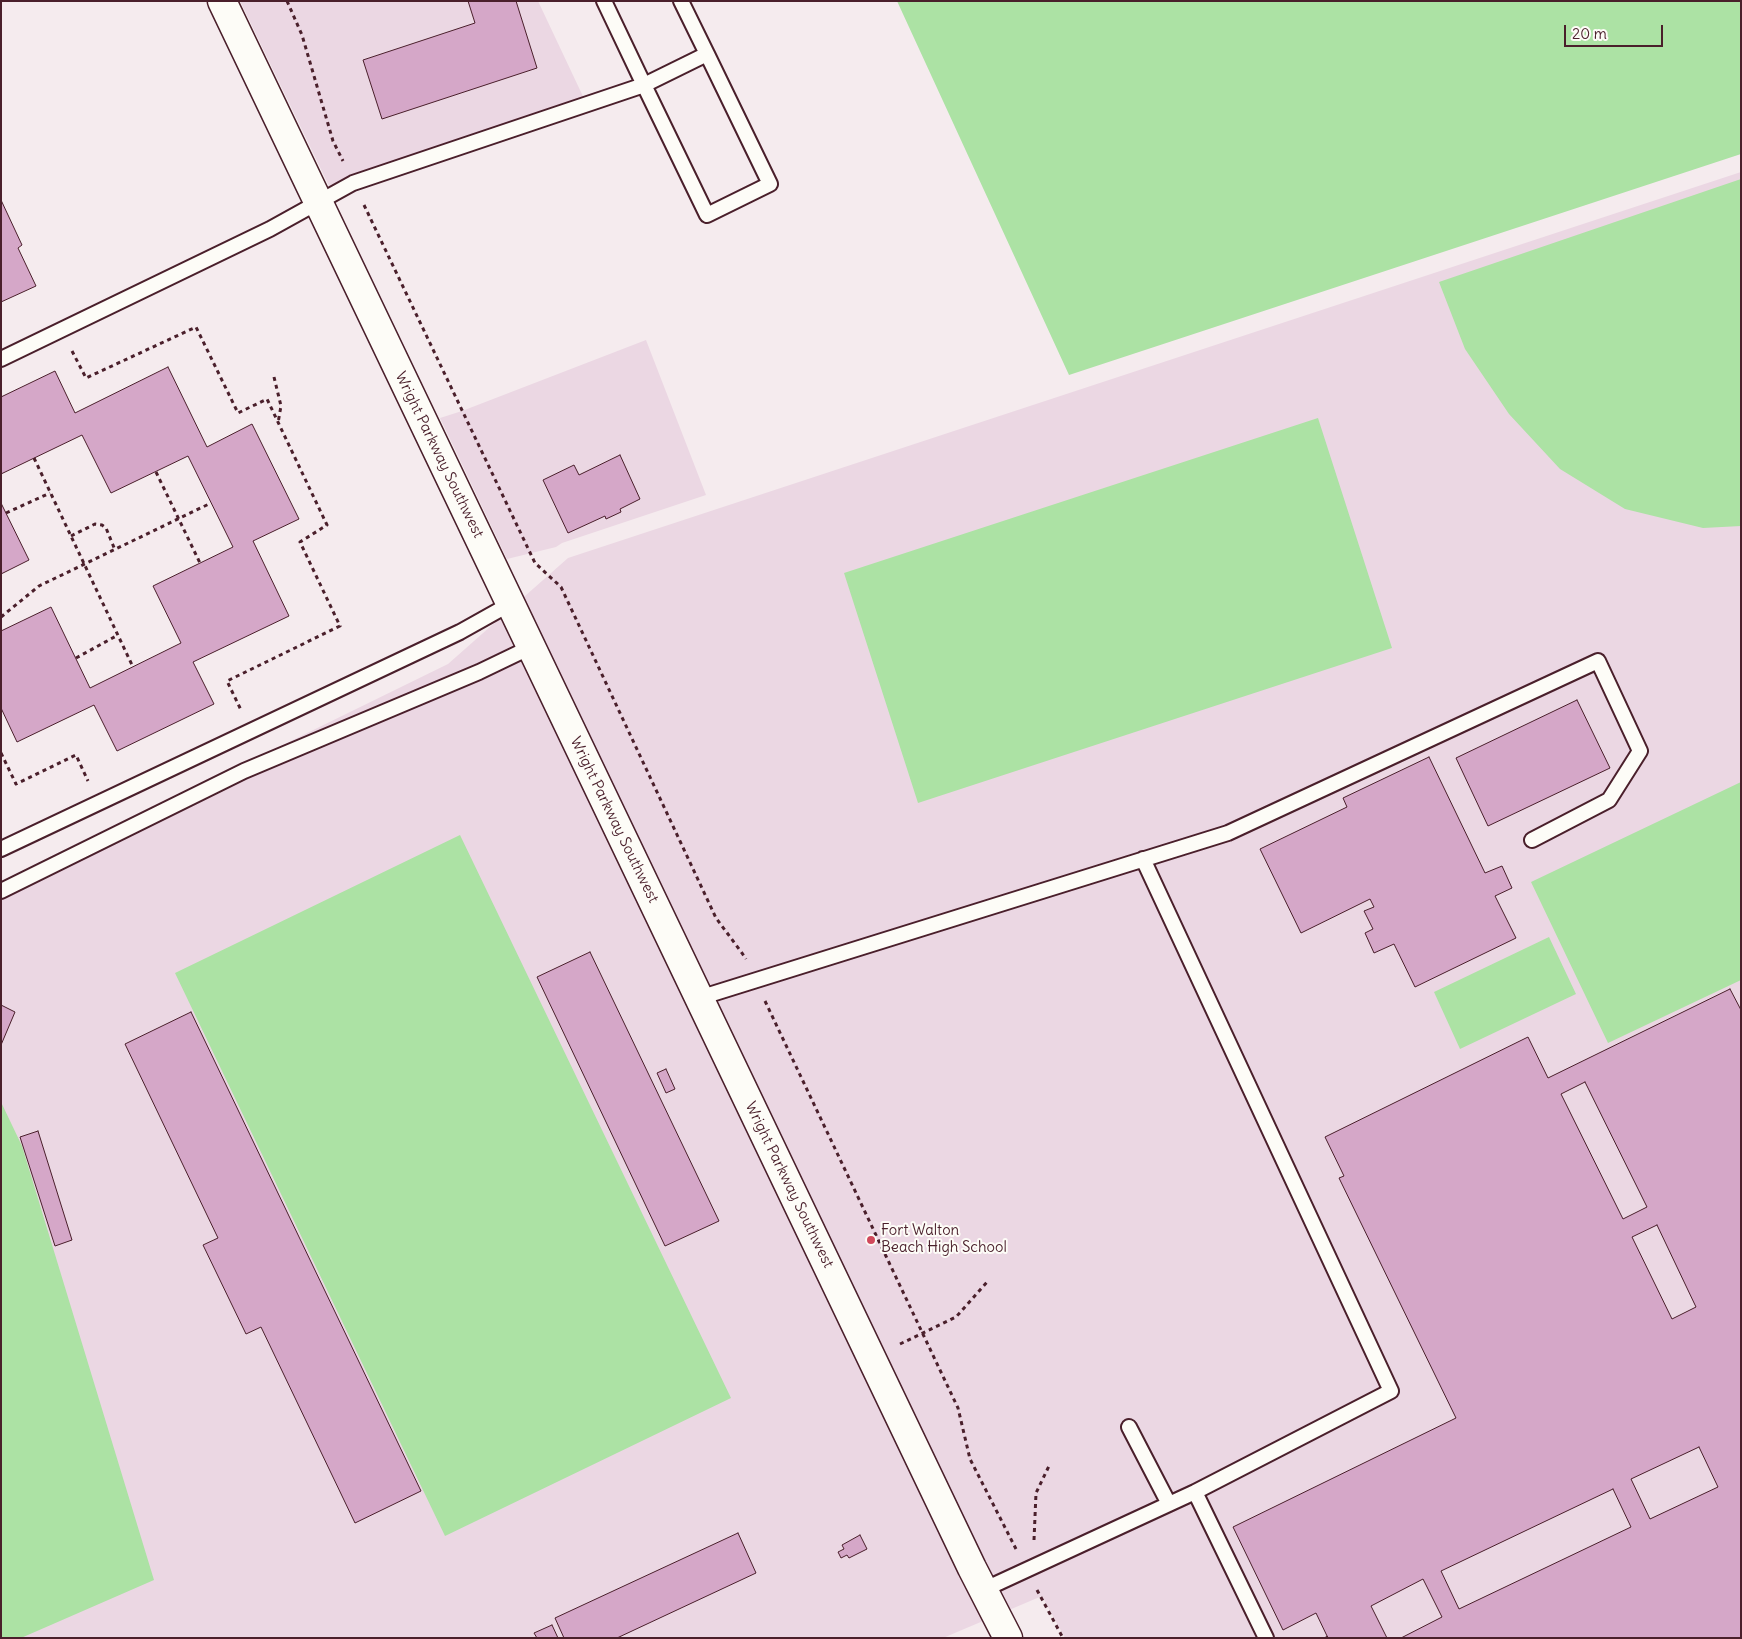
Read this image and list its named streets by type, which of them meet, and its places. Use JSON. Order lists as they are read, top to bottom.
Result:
{
  "streets": {
    "street": ["Wright Parkway Southwest"]
  },
  "places": ["Fort Walton Beach High School"],
  "scale_bar": "20 m"
}
